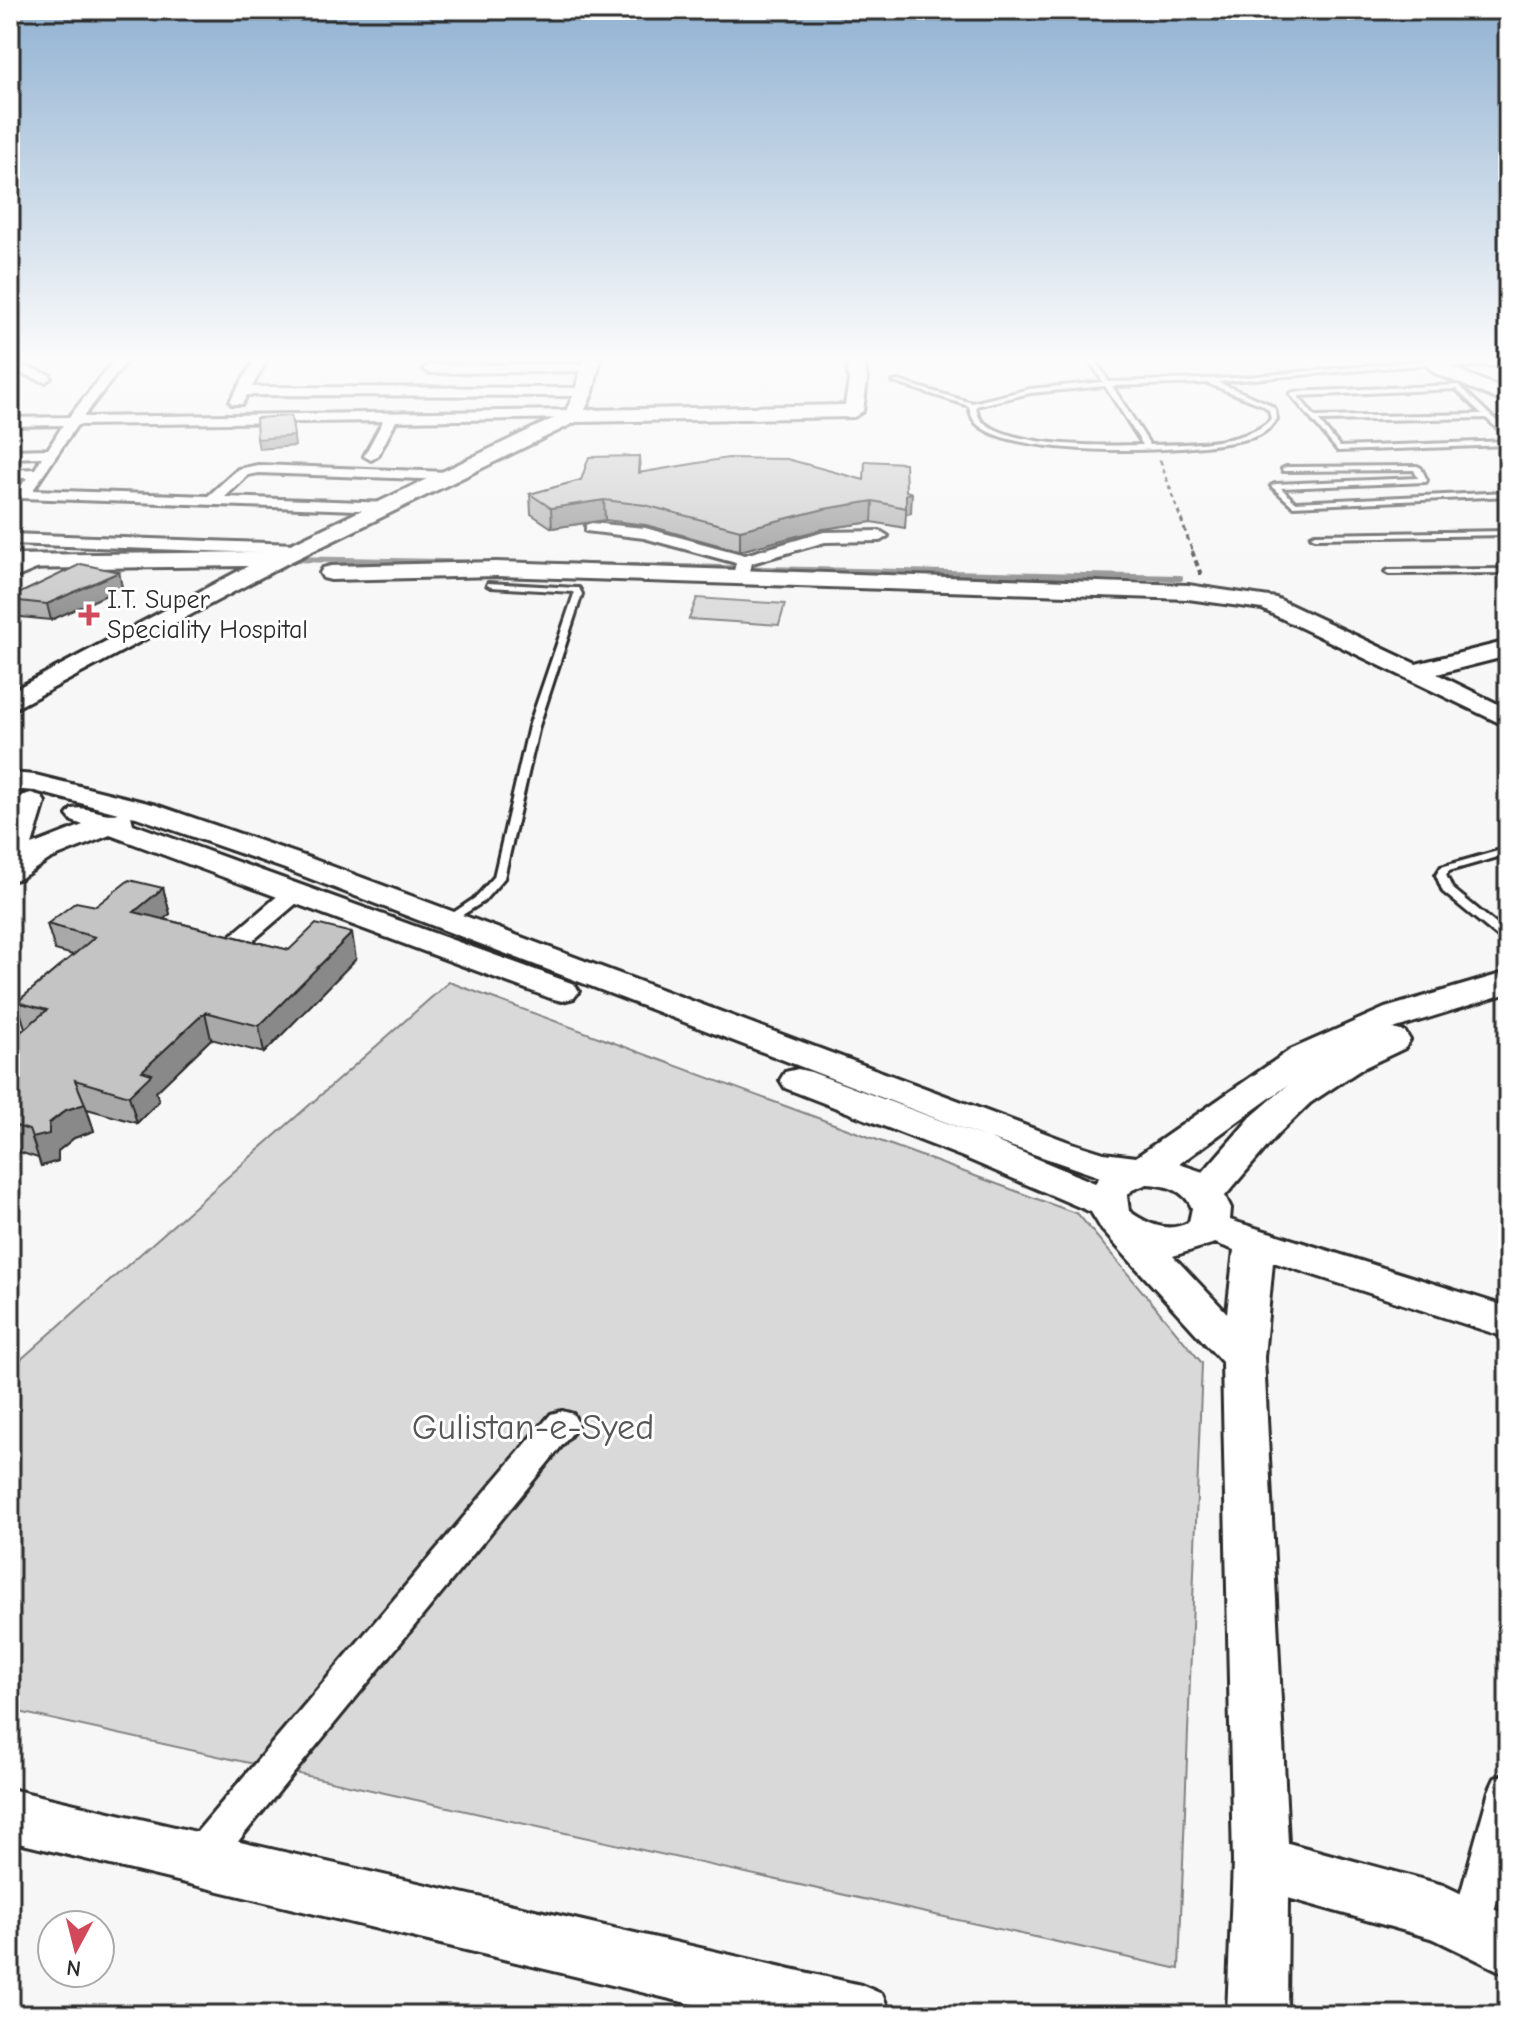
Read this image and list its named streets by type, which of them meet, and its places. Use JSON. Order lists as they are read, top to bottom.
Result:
{
  "parks": ["Gulistan-e-Syed"],
  "places": {
    "health": ["I.T. Super Speciality Hospital"]
  },
  "north": "bottom"
}
